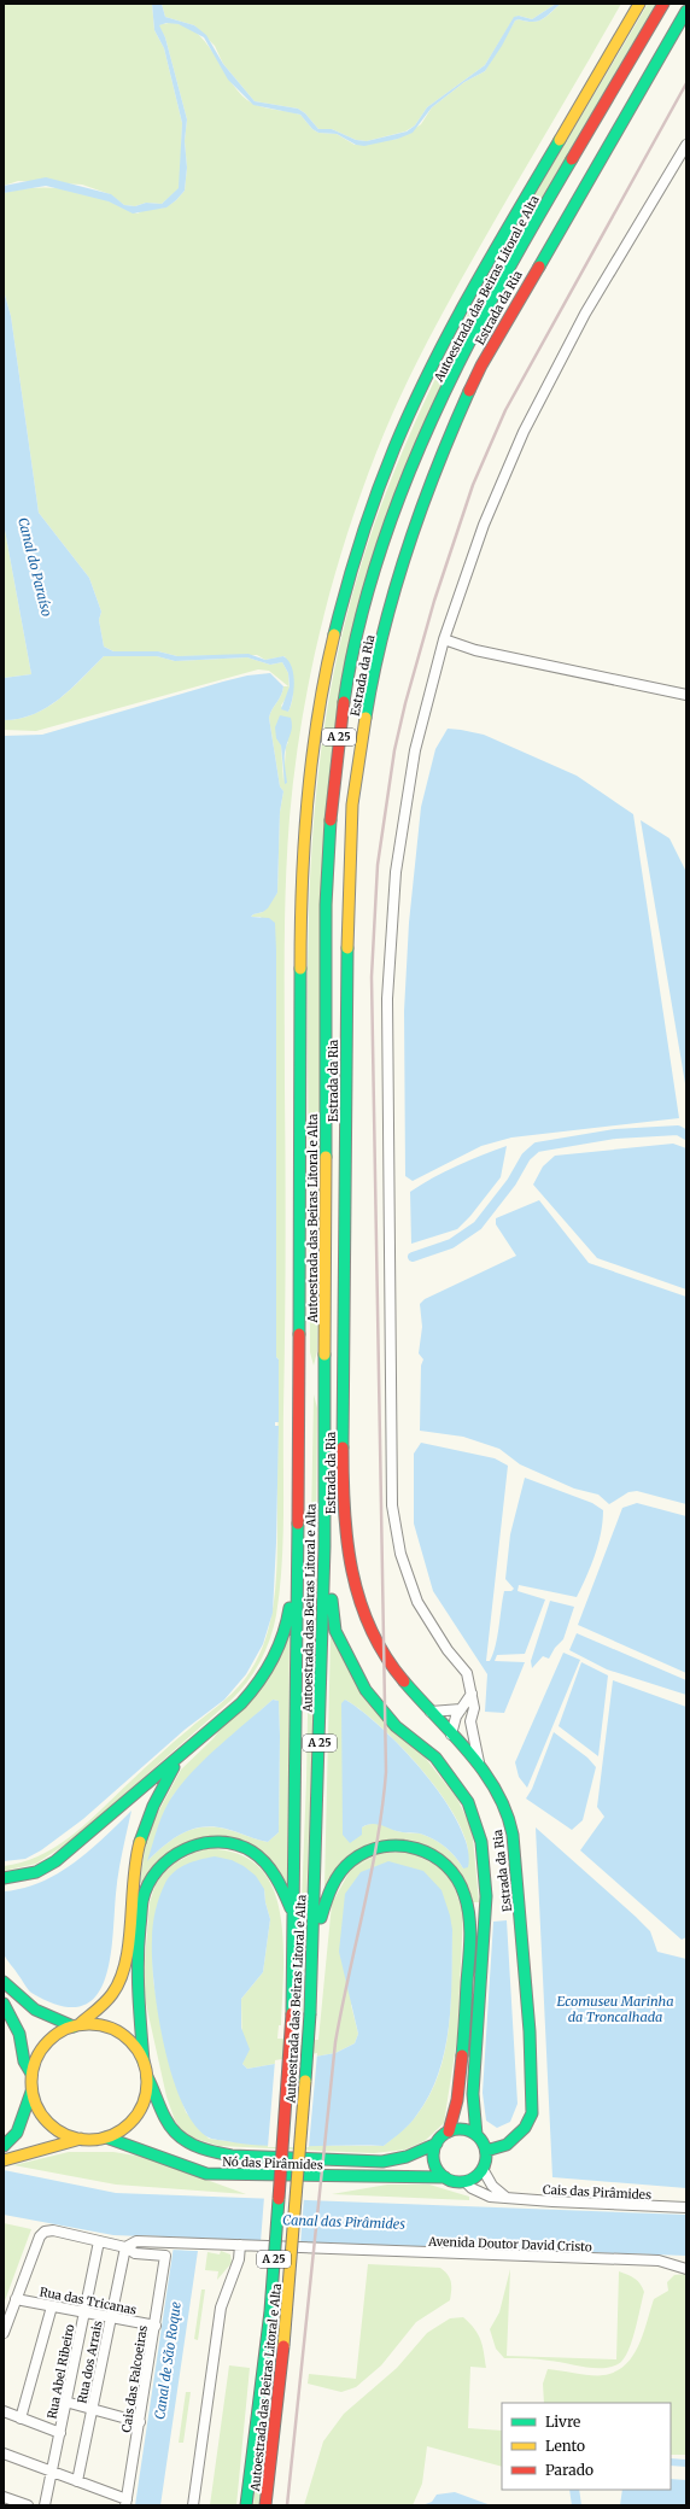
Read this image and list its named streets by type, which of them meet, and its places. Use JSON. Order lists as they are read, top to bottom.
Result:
{
  "streets": {
    "main road": [
      "Autoestrada das Beiras Litoral e Alta",
      "Estrada da Ria",
      "A 25",
      "Nó das Pirâmides"
    ],
    "street": [
      "Cais das Pirâmides",
      "Avenida Doutor David Cristo",
      "Rua das Tricanas",
      "Rua dos Arrais",
      "Rua Abel Ribeiro",
      "Cais das Falcoeiras"
    ]
  },
  "crossings": [
    ["Estrada da Ria", "Nó das Pirâmides"],
    ["Estrada da Ria", "Cais das Pirâmides"],
    ["Nó das Pirâmides", "Cais das Pirâmides"],
    ["Avenida Doutor David Cristo", "Rua dos Arrais"],
    ["Avenida Doutor David Cristo", "Cais das Falcoeiras"],
    ["Rua das Tricanas", "Rua dos Arrais"],
    ["Rua das Tricanas", "Rua Abel Ribeiro"],
    ["Rua das Tricanas", "Cais das Falcoeiras"],
    ["Rua dos Arrais", "Cais das Falcoeiras"]
  ],
  "water": [
    "Canal do Paraíso",
    "Ecomuseu Marinha da Troncalhada",
    "Canal das Pirâmides",
    "Canal de São Roque"
  ],
  "legend": ["Livre", "Lento", "Parado"]
}
